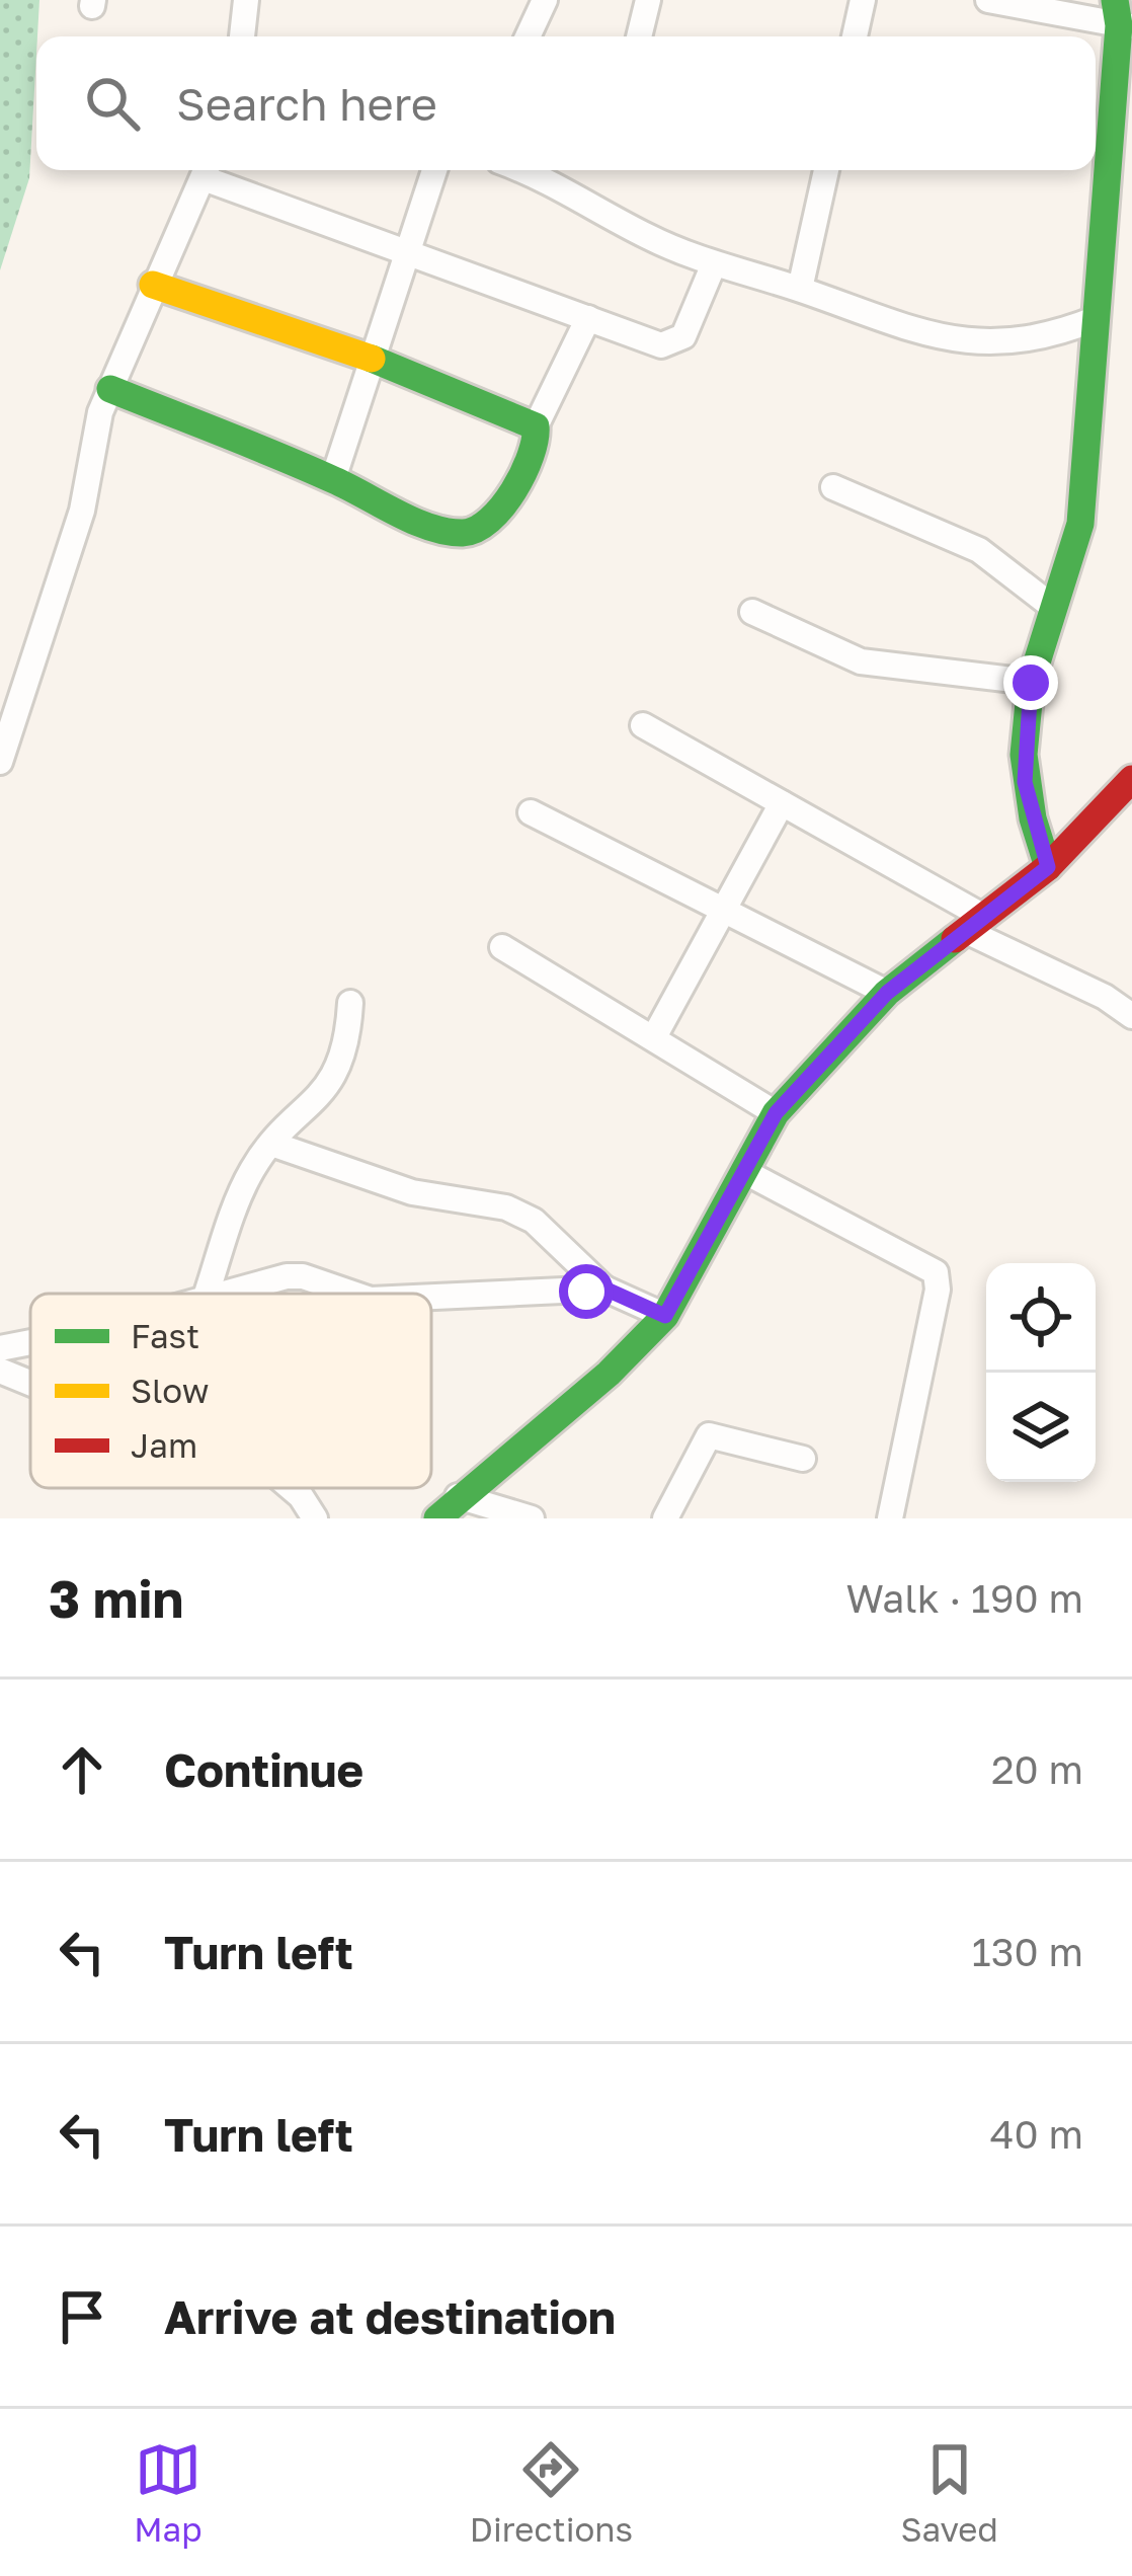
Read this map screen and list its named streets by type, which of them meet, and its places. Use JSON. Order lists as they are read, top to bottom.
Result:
{
  "legend": ["Fast", "Slow", "Jam"],
  "page": {
    "search": "Search here",
    "heading": ["3 min", "Walk · 190 m"],
    "list": [
      ["Continue", "20 m"],
      ["Turn left", "130 m"],
      ["Turn left", "40 m"],
      "Arrive at destination"
    ],
    "nav": ["Map", "Directions", "Saved"]
  }
}
